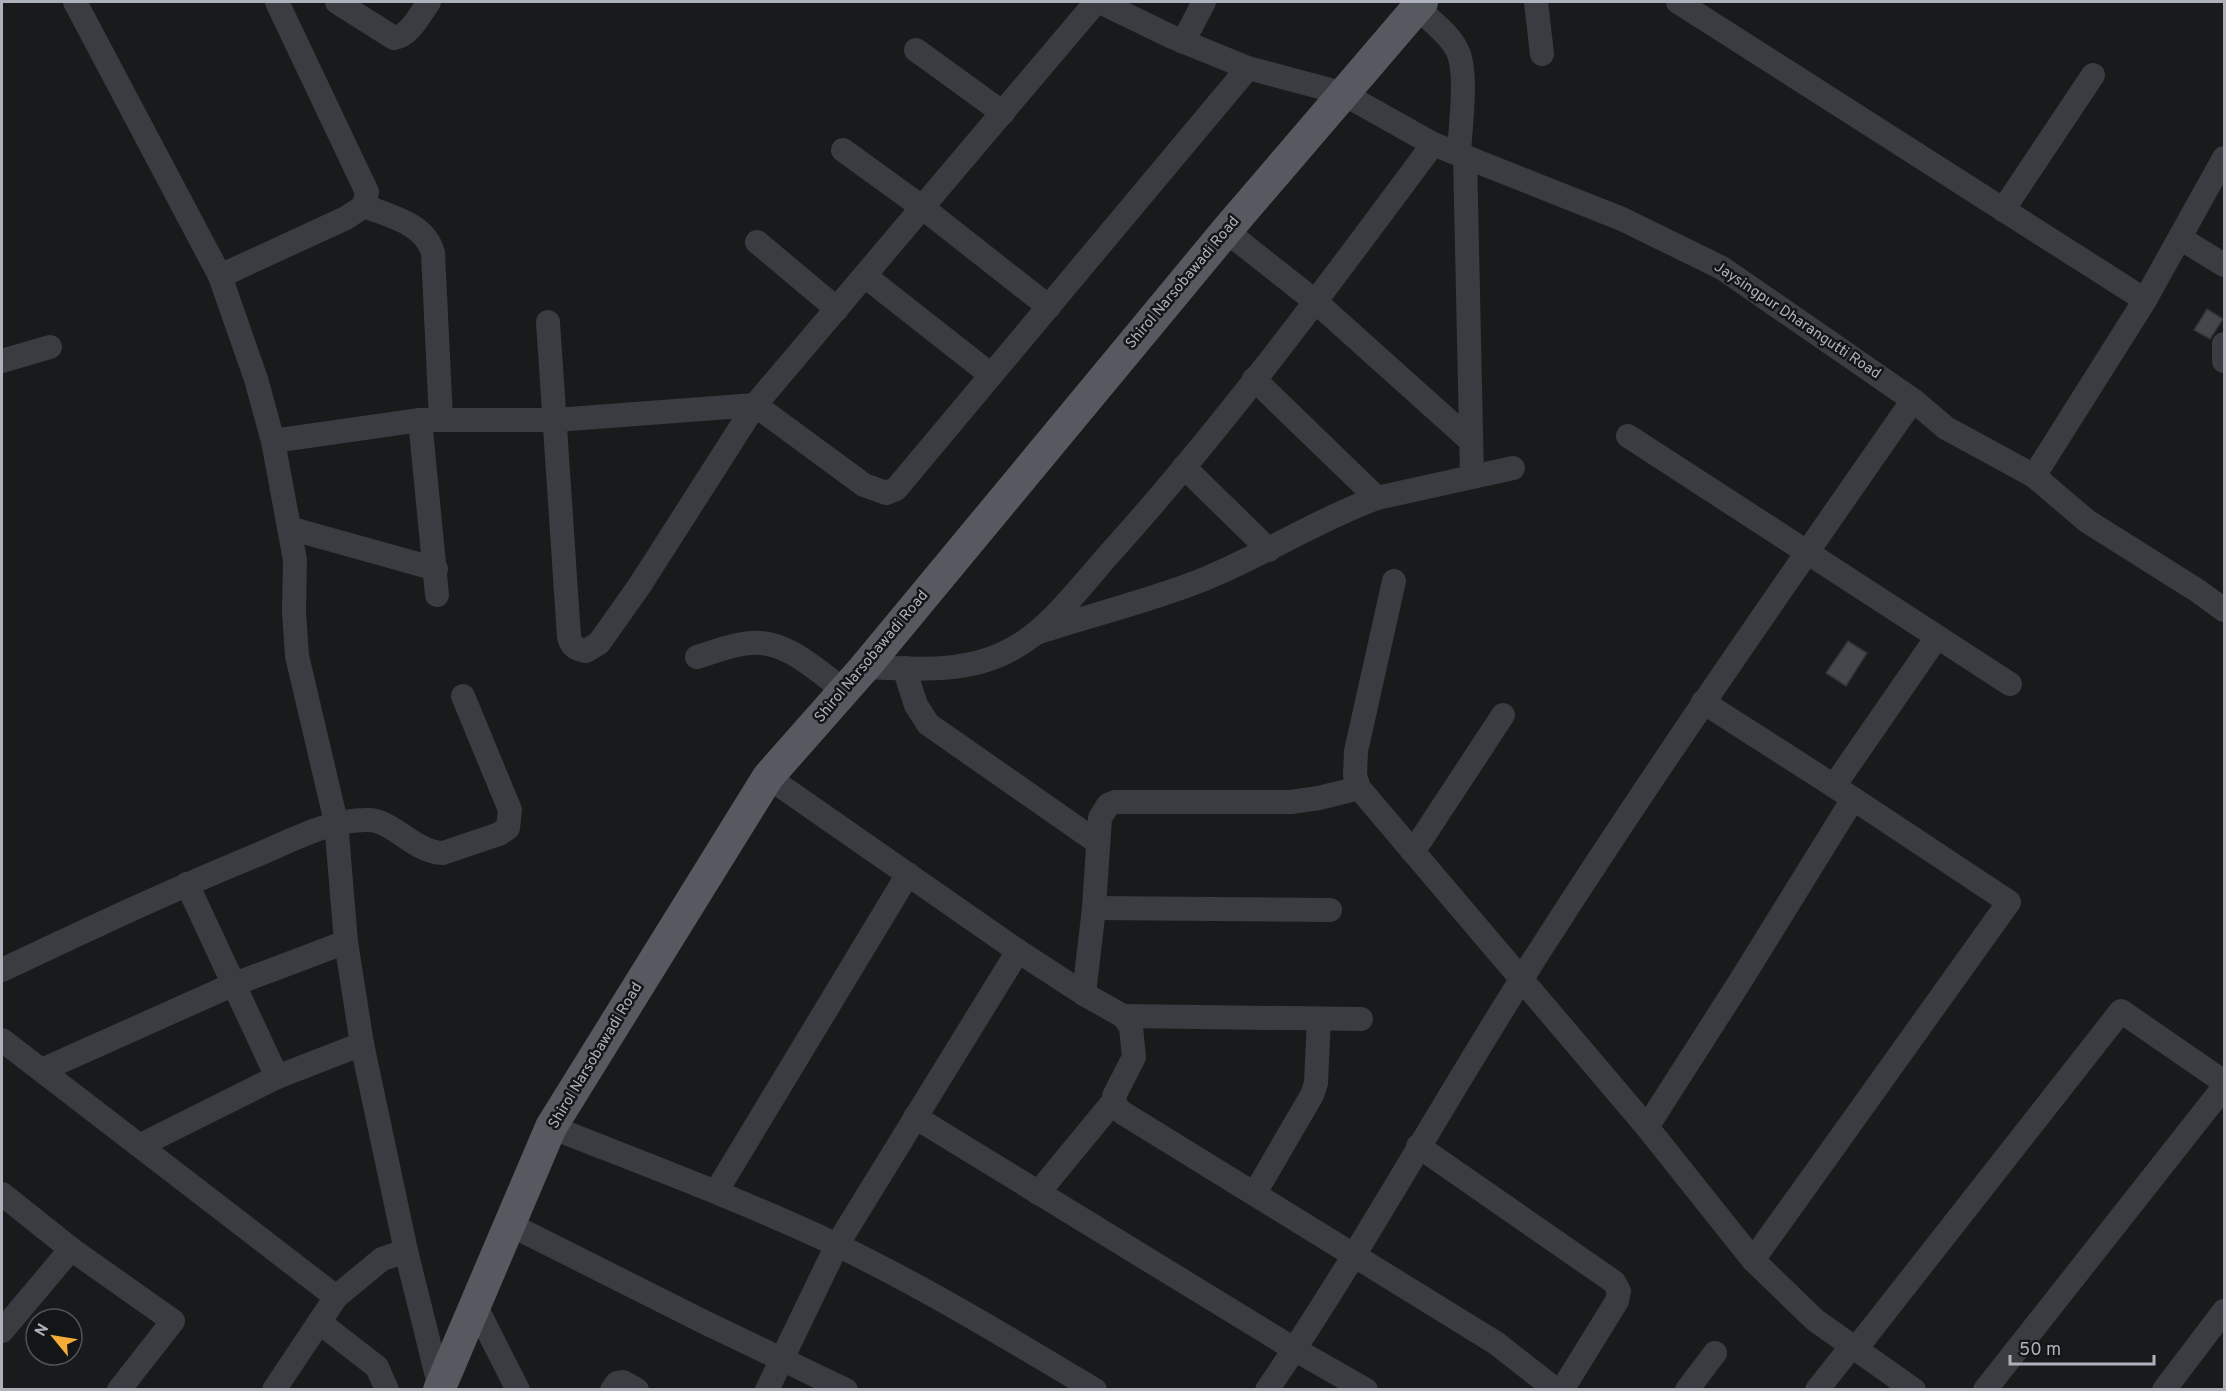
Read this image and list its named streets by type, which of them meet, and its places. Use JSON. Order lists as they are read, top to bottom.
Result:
{
  "streets": {
    "main road": ["Shirol Narsobawadi Road"],
    "street": ["Jaysingpur Dharangutti Road"]
  },
  "crossings": [
    ["Shirol Narsobawadi Road", "Jaysingpur Dharangutti Road"]
  ],
  "scale_bar": "50 m",
  "north": "top left"
}
